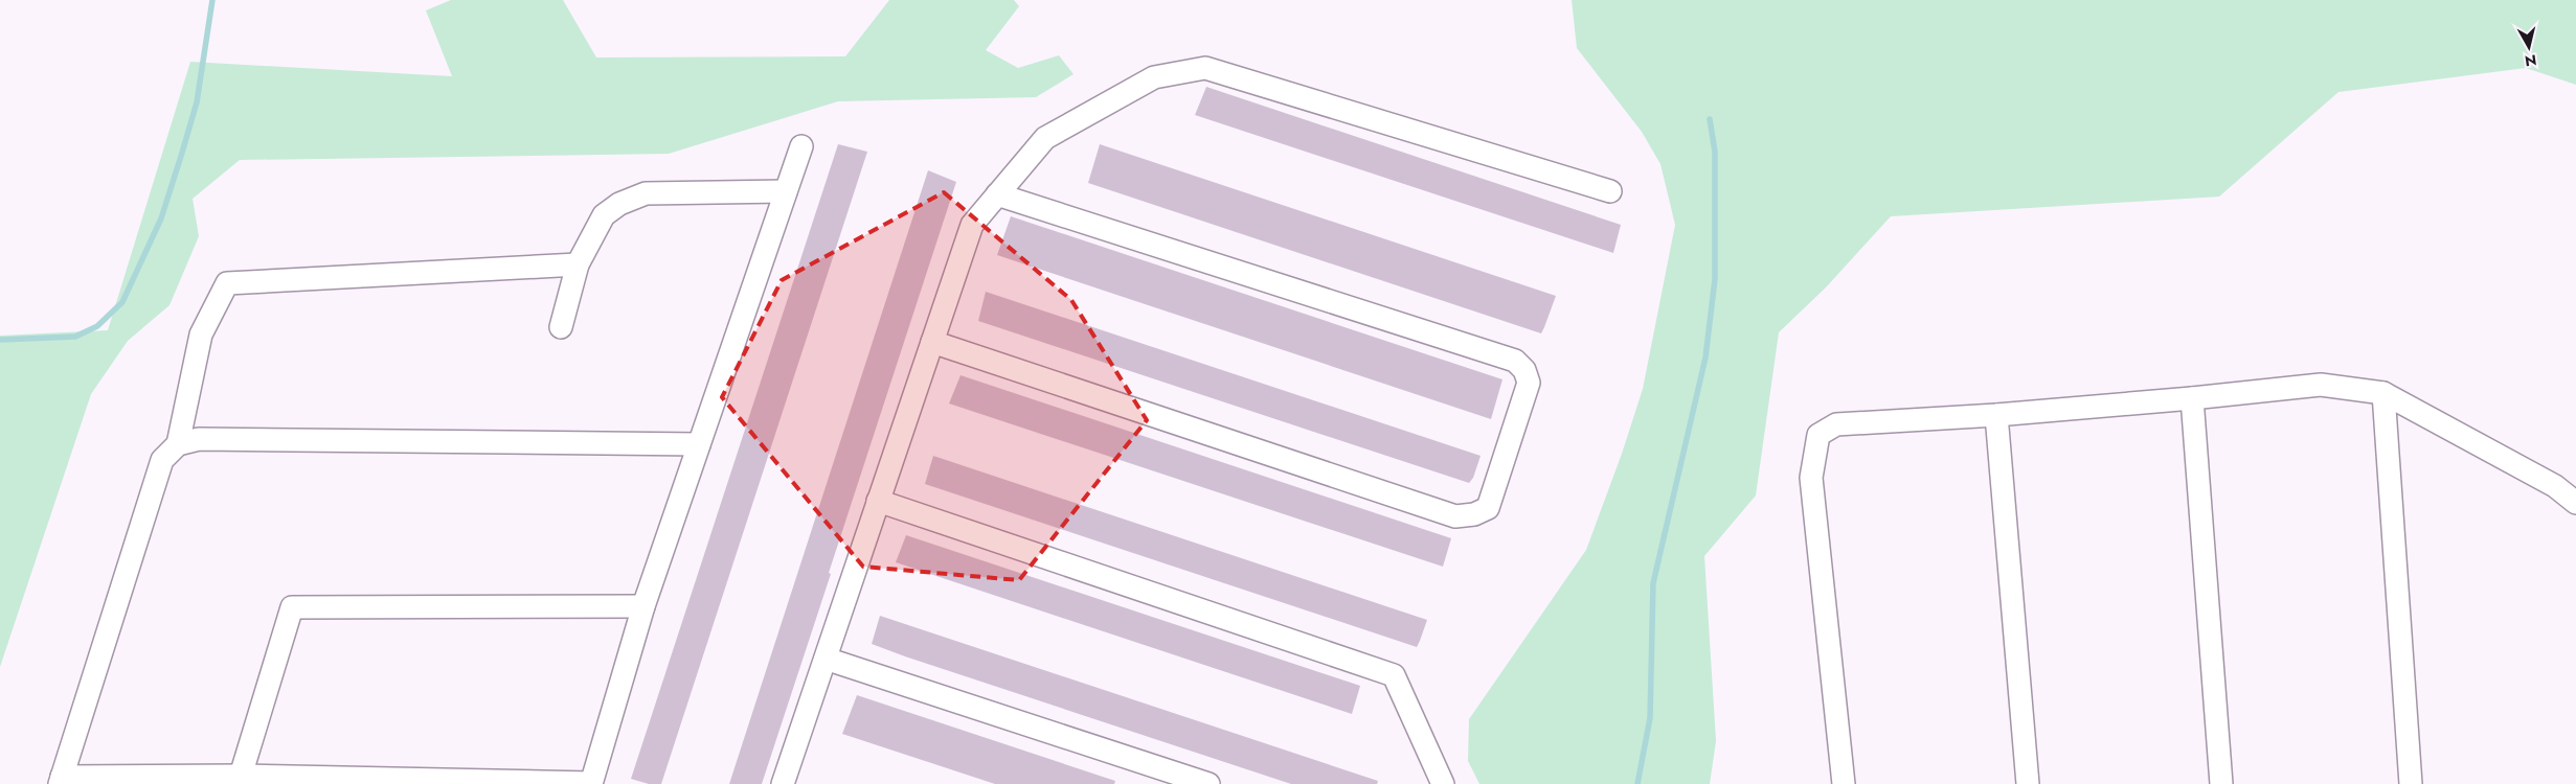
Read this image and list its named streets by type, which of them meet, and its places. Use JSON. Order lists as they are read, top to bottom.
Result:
{
  "north": "bottom"
}
